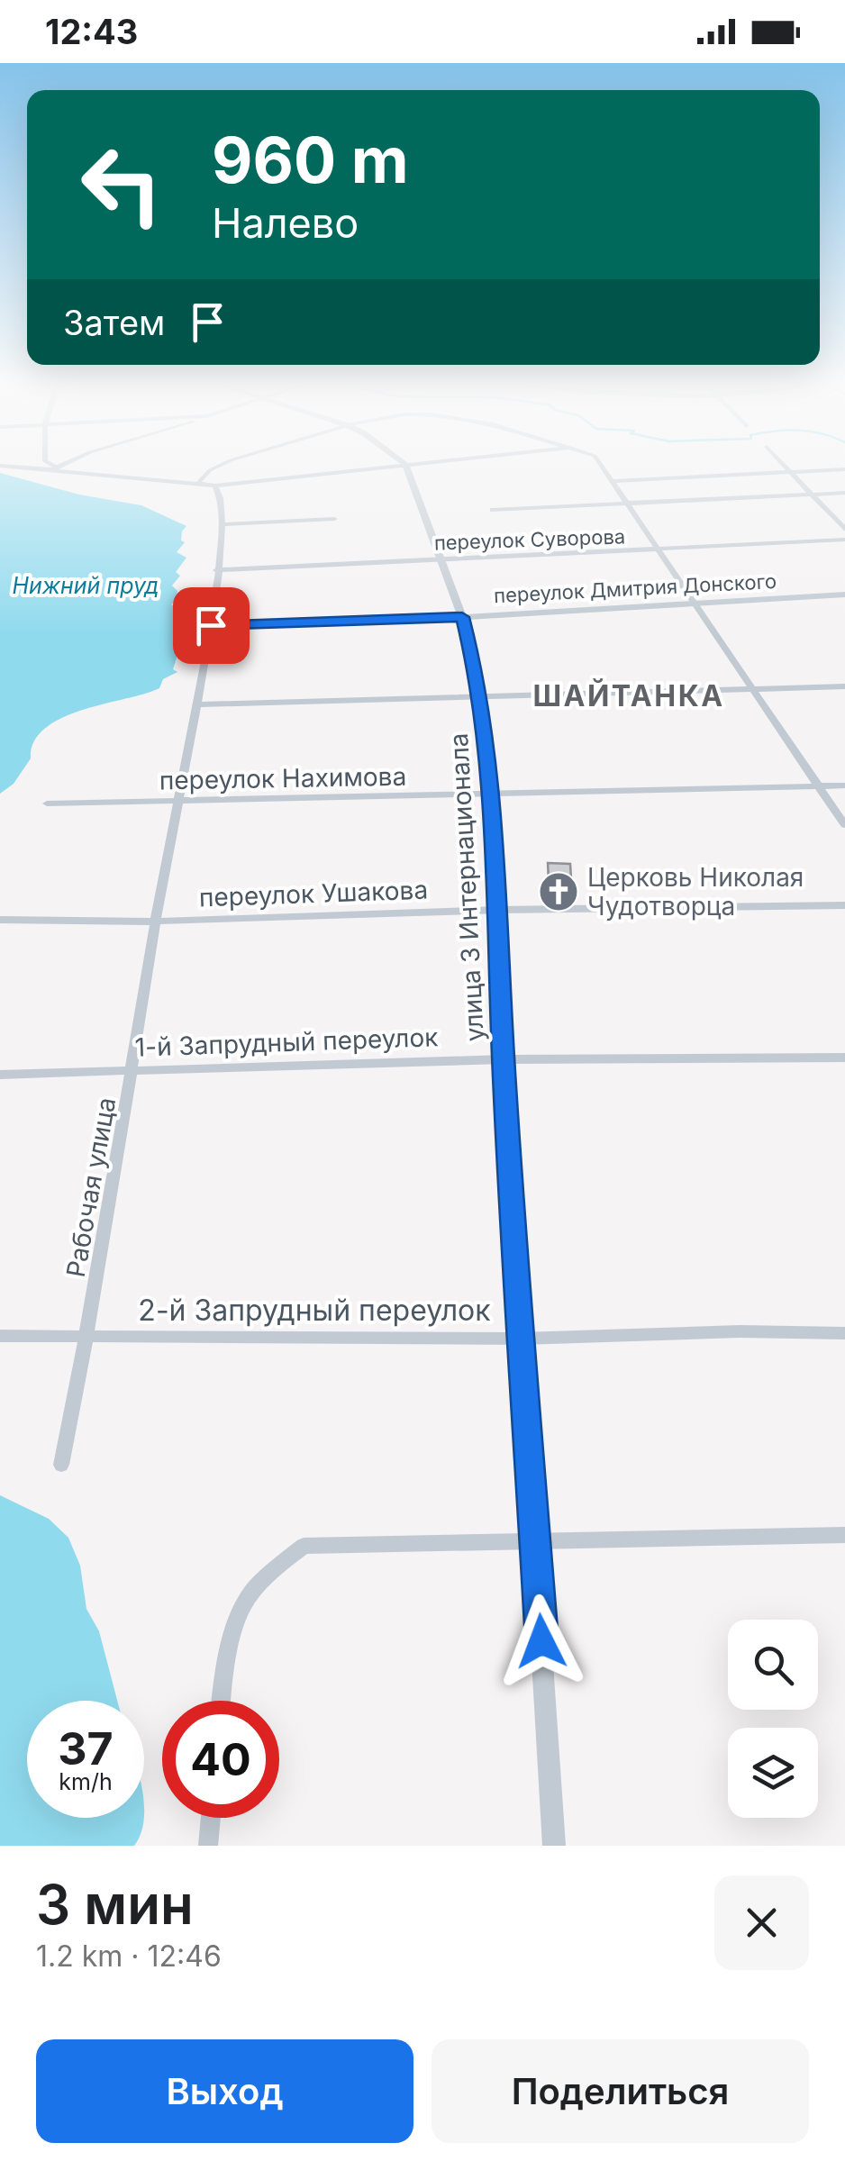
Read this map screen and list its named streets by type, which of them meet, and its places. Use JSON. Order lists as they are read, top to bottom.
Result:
{
  "streets": {
    "street": [
      "переулок Суворова",
      "переулок Дмитрия Донского",
      "переулок Нахимова",
      "улица 3 Интернационала",
      "переулок Ушакова",
      "1-й Запрудный переулок",
      "Рабочая улица",
      "2-й Запрудный переулок"
    ]
  },
  "crossings": [
    ["переулок Суворова", "улица 3 Интернационала"],
    ["переулок Суворова", "Рабочая улица"],
    ["переулок Дмитрия Донского", "улица 3 Интернационала"],
    ["переулок Дмитрия Донского", "Рабочая улица"],
    ["переулок Нахимова", "улица 3 Интернационала"],
    ["переулок Нахимова", "Рабочая улица"],
    ["улица 3 Интернационала", "переулок Ушакова"],
    ["улица 3 Интернационала", "1-й Запрудный переулок"],
    ["улица 3 Интернационала", "2-й Запрудный переулок"],
    ["переулок Ушакова", "Рабочая улица"],
    ["1-й Запрудный переулок", "Рабочая улица"],
    ["Рабочая улица", "2-й Запрудный переулок"]
  ],
  "districts": ["ШАЙТАНКА"],
  "water": ["Нижний пруд"],
  "places": {
    "church": ["Церковь Николая Чудотворца"]
  },
  "page": {
    "status": "12:43",
    "turn": ["960 m", "Налево"],
    "then": "Затем",
    "speed": "37 km/h",
    "limit": "40",
    "heading": ["3 мин", "1.2 km · 12:46"],
    "buttons": ["Выход", "Поделиться"]
  }
}
